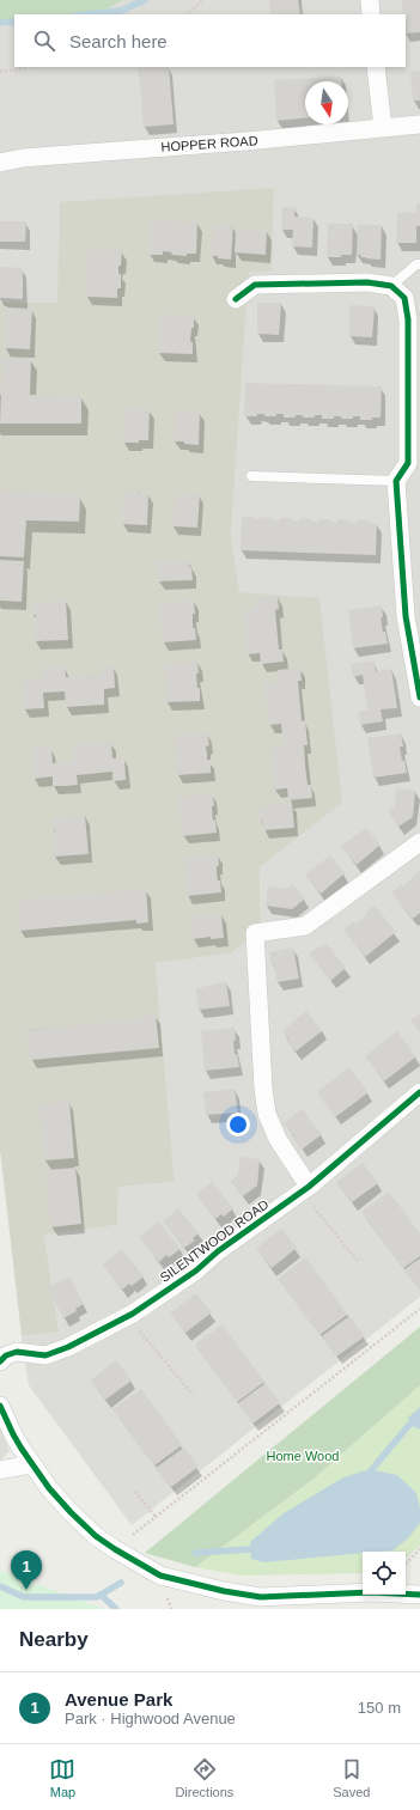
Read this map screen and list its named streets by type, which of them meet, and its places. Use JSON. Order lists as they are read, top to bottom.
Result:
{
  "streets": {
    "street": ["HOPPER ROAD", "SILENTWOOD ROAD"]
  },
  "parks": ["Home Wood"],
  "north": "bottom",
  "page": {
    "search": "Search here",
    "pins": "1",
    "heading": "Nearby",
    "list": [
      {
        "mark": "1",
        "name": "Avenue Park",
        "note": "Park · Highwood Avenue",
        "value": "150 m"
      }
    ],
    "nav": ["Map", "Directions", "Saved"]
  }
}
